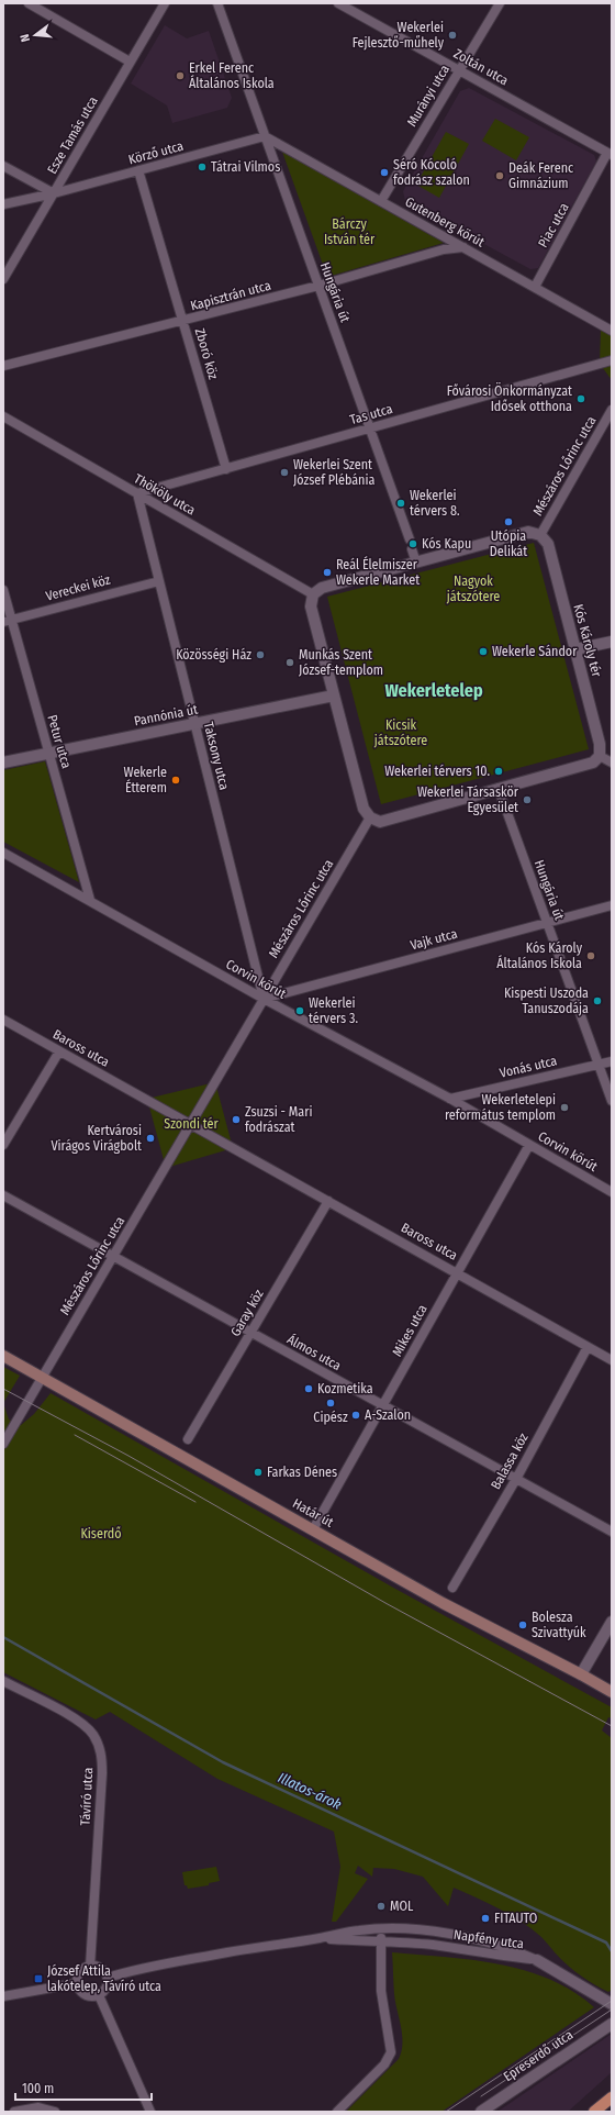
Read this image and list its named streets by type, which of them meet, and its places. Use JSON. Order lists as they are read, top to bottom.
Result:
{
  "streets": {
    "main road": ["Határ út"],
    "street": [
      "Zoltán utca",
      "Murányi utca",
      "Esze Tamás utca",
      "Körző utca",
      "Gutenberg körút",
      "Piac utca",
      "Hungária út",
      "Kapisztrán utca",
      "Zboró köz",
      "Tas utca",
      "Mészáros Lőrinc utca",
      "Thököly utca",
      "Vereckei köz",
      "Kós Károly tér",
      "Pannónia út",
      "Petur utca",
      "Taksony utca",
      "Vajk utca",
      "Corvin körút",
      "Baross utca",
      "Vonás utca",
      "Garay köz",
      "Mikes utca",
      "Álmos utca",
      "Balassa köz",
      "Távíró utca",
      "Napfény utca",
      "Epreserdő utca"
    ]
  },
  "crossings": [
    ["Zoltán utca", "Murányi utca"],
    ["Zoltán utca", "Piac utca"],
    ["Murányi utca", "Gutenberg körút"],
    ["Esze Tamás utca", "Körző utca"],
    ["Körző utca", "Gutenberg körút"],
    ["Körző utca", "Hungária út"],
    ["Körző utca", "Zboró köz"],
    ["Gutenberg körút", "Piac utca"],
    ["Gutenberg körút", "Hungária út"],
    ["Gutenberg körút", "Kapisztrán utca"],
    ["Hungária út", "Kapisztrán utca"],
    ["Hungária út", "Tas utca"],
    ["Hungária út", "Vajk utca"],
    ["Hungária út", "Vonás utca"],
    ["Kapisztrán utca", "Zboró köz"],
    ["Zboró köz", "Tas utca"],
    ["Tas utca", "Thököly utca"],
    ["Tas utca", "Taksony utca"],
    ["Mészáros Lőrinc utca", "Kós Károly tér"],
    ["Mészáros Lőrinc utca", "Taksony utca"],
    ["Mészáros Lőrinc utca", "Vajk utca"],
    ["Mészáros Lőrinc utca", "Corvin körút"],
    ["Mészáros Lőrinc utca", "Baross utca"],
    ["Mészáros Lőrinc utca", "Álmos utca"],
    ["Mészáros Lőrinc utca", "Határ út"],
    ["Thököly utca", "Taksony utca"],
    ["Vereckei köz", "Petur utca"],
    ["Vereckei köz", "Taksony utca"],
    ["Pannónia út", "Petur utca"],
    ["Pannónia út", "Taksony utca"],
    ["Petur utca", "Corvin körút"],
    ["Taksony utca", "Vajk utca"],
    ["Taksony utca", "Corvin körút"],
    ["Vajk utca", "Corvin körút"],
    ["Corvin körút", "Vonás utca"],
    ["Corvin körút", "Mikes utca"],
    ["Baross utca", "Garay köz"],
    ["Baross utca", "Mikes utca"],
    ["Baross utca", "Balassa köz"],
    ["Garay köz", "Álmos utca"],
    ["Mikes utca", "Álmos utca"],
    ["Mikes utca", "Határ út"],
    ["Álmos utca", "Balassa köz"],
    ["Távíró utca", "Napfény utca"]
  ],
  "districts": ["Wekerletelep"],
  "water": ["Illatos-árok"],
  "parks": [
    "Bárczy István tér",
    "Nagyok játszótere",
    "Kicsik játszótere",
    "Szondi tér",
    "Kiserdő"
  ],
  "places": {
    "other": [
      "Wekerlei Fejlesztő-műhely",
      "Erkel Ferenc Általános Iskola",
      "Tátrai Vilmos",
      "Séró Kócoló fodrász szalon",
      "Deák Ferenc Gimnázium",
      "Fővárosi Önkormányzat Idősek otthona",
      "Wekerlei Szent József Plébánia",
      "Wekerlei térvers 8.",
      "Utópia Delikát",
      "Kós Kapu",
      "Reál Élelmiszer Wekerle Market",
      "Wekerle Sándor",
      "Közösségi Ház",
      "Munkás Szent József-templom",
      "Wekerlei térvers 10.",
      "Wekerle Étterem",
      "Wekerlei Társaskör Egyesület",
      "Kós Károly Általános Iskola",
      "Kispesti Uszoda Tanuszodája",
      "Wekerlei térvers 3.",
      "Wekerletelepi református templom",
      "Zsuzsi - Mari fodrászat",
      "Kertvárosi Virágos Virágbolt",
      "Kozmetika",
      "Cipész",
      "A-Szalon",
      "Farkas Dénes",
      "Bolesza Szivattyúk",
      "MOL",
      "FITAUTO"
    ],
    "transit": ["József Attila lakótelep, Távíró utca"]
  },
  "scale_bar": "100 m",
  "north": "left"
}
